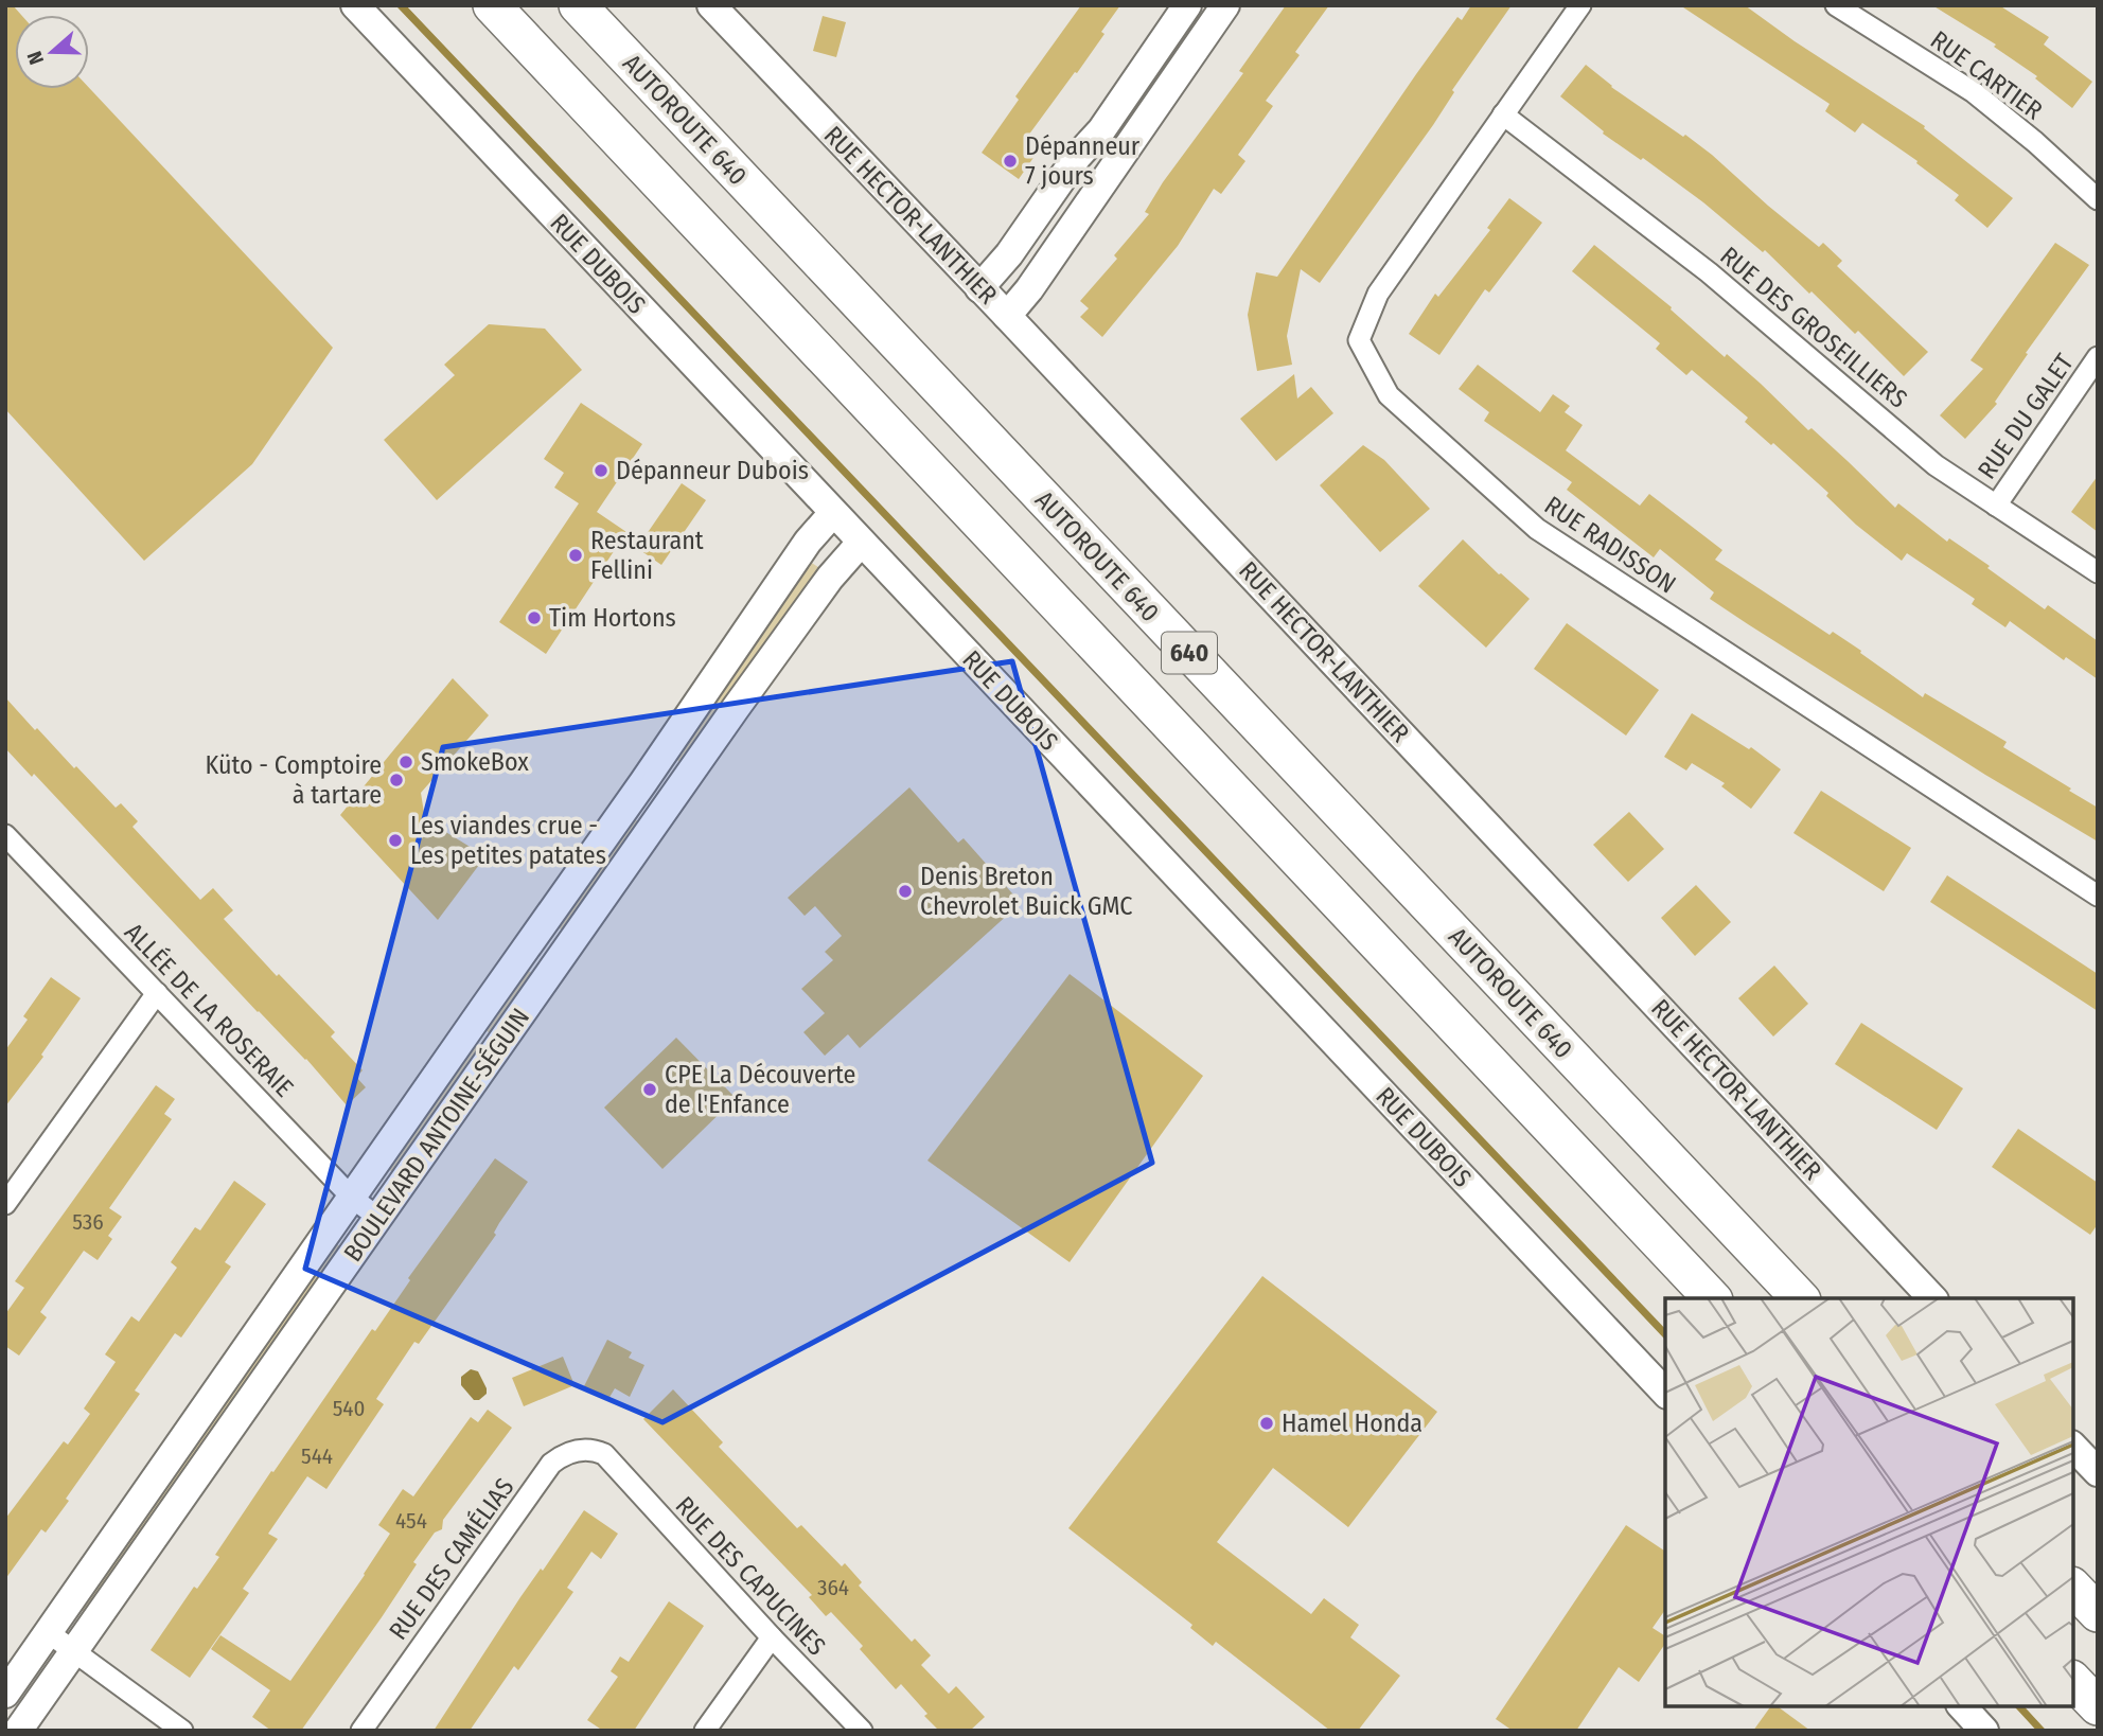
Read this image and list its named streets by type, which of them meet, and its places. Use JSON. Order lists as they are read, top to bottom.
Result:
{
  "streets": {
    "highway": ["AUTOROUTE 640", "640"],
    "street": [
      "RUE CARTIER",
      "RUE HECTOR-LANTHIER",
      "RUE DUBOIS",
      "RUE DES GROSEILLIERS",
      "RUE DU GALET",
      "RUE RADISSON",
      "ALLÉE DE LA ROSERAIE",
      "BOULEVARD ANTOINE-SÉGUIN",
      "RUE DES CAMÉLIAS",
      "RUE DES CAPUCINES"
    ]
  },
  "crossings": [
    ["RUE DUBOIS", "BOULEVARD ANTOINE-SÉGUIN"],
    ["RUE DES GROSEILLIERS", "RUE DU GALET"],
    ["RUE DES GROSEILLIERS", "RUE RADISSON"],
    ["ALLÉE DE LA ROSERAIE", "BOULEVARD ANTOINE-SÉGUIN"],
    ["RUE DES CAMÉLIAS", "RUE DES CAPUCINES"]
  ],
  "places": [
    "Dépanneur 7 jours",
    "Dépanneur Dubois",
    "Restaurant Fellini",
    "Tim Hortons",
    "SmokeBox",
    "Küto - Comptoire à tartare",
    "Les viandes crue - Les petites patates",
    "Denis Breton Chevrolet Buick GMC",
    "CPE La Découverte de l'Enfance",
    "Hamel Honda"
  ],
  "house_numbers": [
    "536",
    "540",
    "544",
    "454",
    "364"
  ],
  "north": "left"
}
